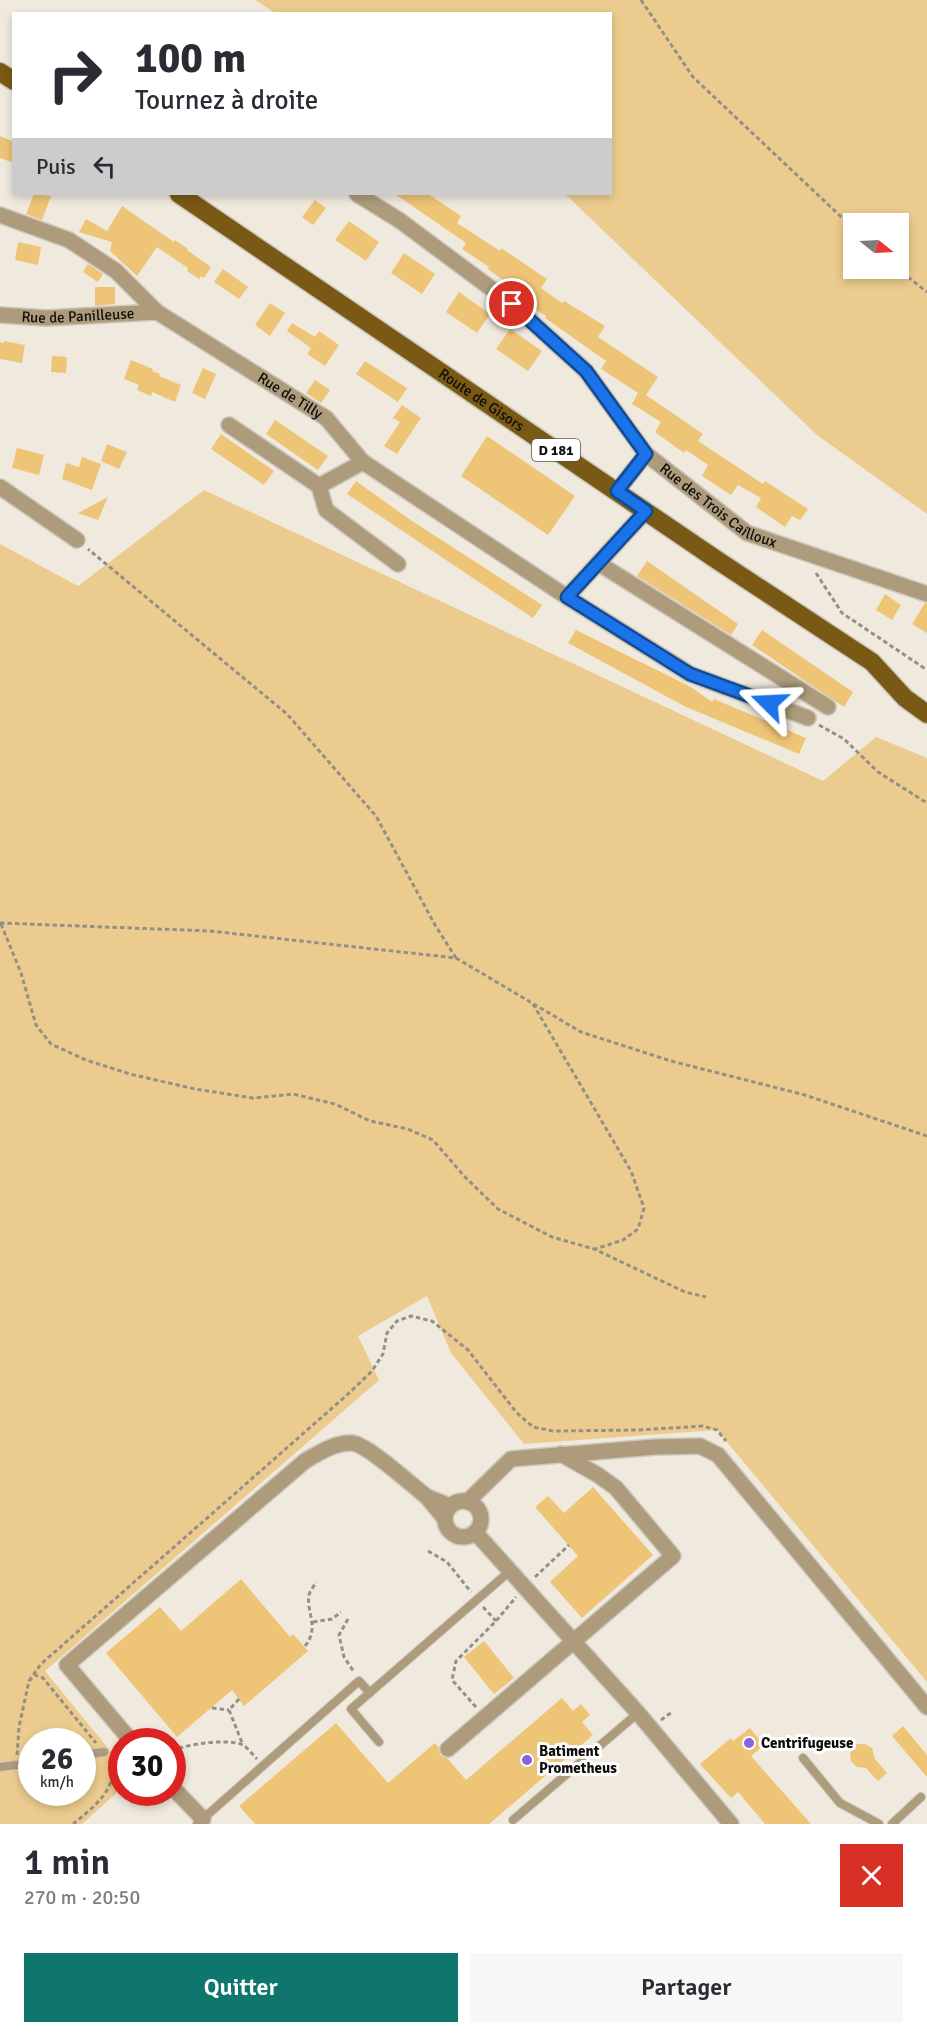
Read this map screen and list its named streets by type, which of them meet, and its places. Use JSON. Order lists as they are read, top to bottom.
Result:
{
  "streets": {
    "main road": ["Route de Gisors", "D 181"],
    "street": ["Rue de Panilleuse", "Rue de Tilly", "Rue des Trois Cailloux"]
  },
  "crossings": [
    ["Rue de Panilleuse", "Rue de Tilly"]
  ],
  "places": ["Centrifugeuse", "Batiment Prometheus"],
  "north": "right",
  "page": {
    "turn": ["100 m", "Tournez à droite"],
    "then": "Puis",
    "speed": "26 km/h",
    "limit": "30",
    "heading": ["1 min", "270 m · 20:50"],
    "buttons": ["Quitter", "Partager"]
  }
}
